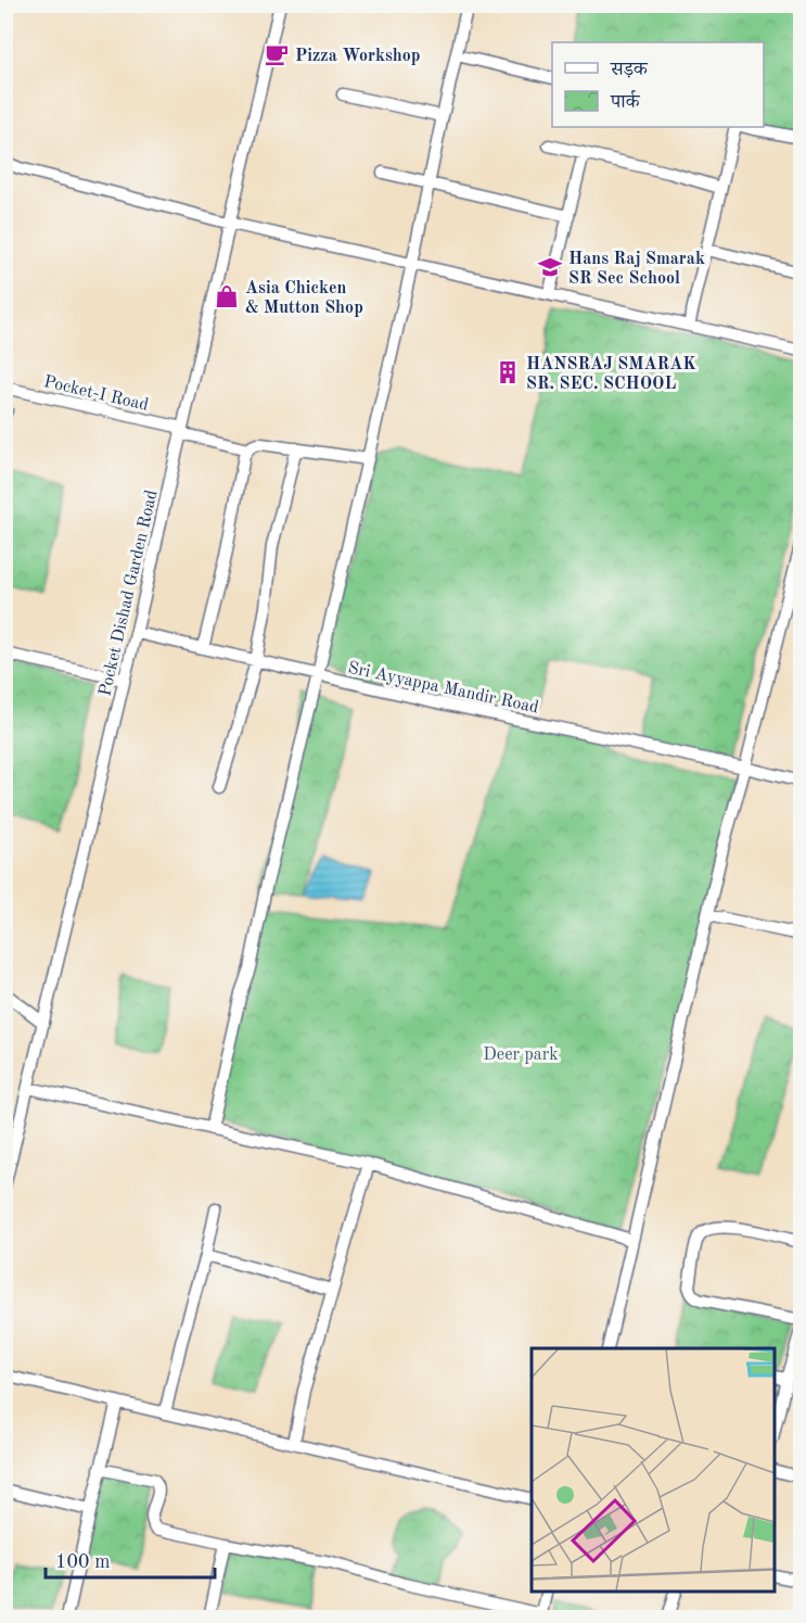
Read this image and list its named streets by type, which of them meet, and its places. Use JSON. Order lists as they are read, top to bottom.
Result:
{
  "streets": {
    "street": ["Pocket-I Road", "Pocket Dishad Garden Road", "Sri Ayyappa Mandir Road"]
  },
  "crossings": [
    ["Pocket-I Road", "Pocket Dishad Garden Road"],
    ["Pocket Dishad Garden Road", "Sri Ayyappa Mandir Road"]
  ],
  "parks": ["Deer park"],
  "places": {
    "cafe": ["Pizza Workshop"],
    "school or university": ["Hans Raj Smarak SR Sec School"],
    "shop": ["Asia Chicken & Mutton Shop"],
    "building": ["HANSRAJ SMARAK SR. SEC. SCHOOL"]
  },
  "legend": ["सड़क", "पार्क"],
  "scale_bar": "100 m"
}
